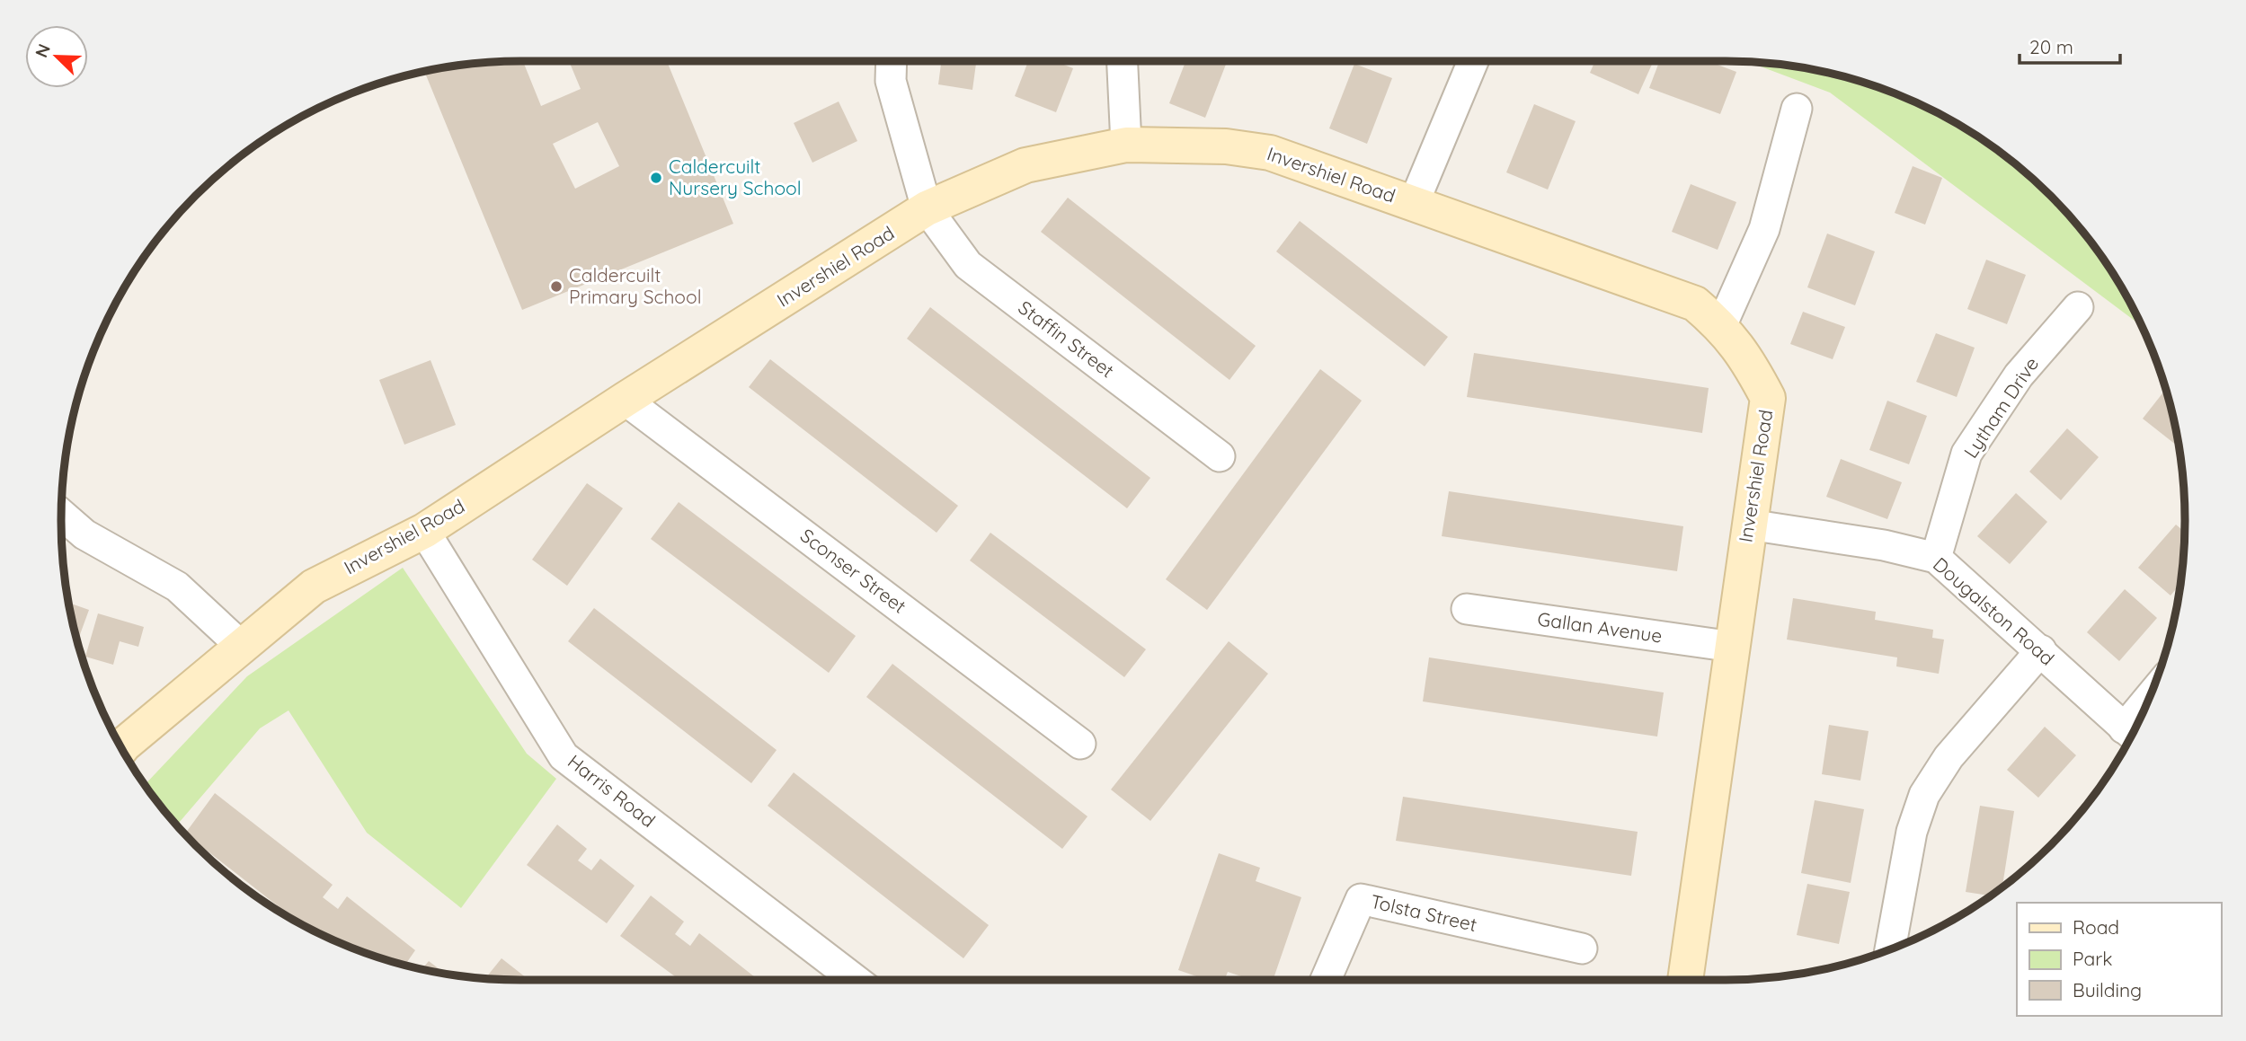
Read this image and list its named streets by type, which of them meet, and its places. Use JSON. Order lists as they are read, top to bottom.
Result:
{
  "streets": {
    "street": [
      "Invershiel Road",
      "Staffin Street",
      "Lytham Drive",
      "Sconser Street",
      "Dougalston Road",
      "Gallan Avenue",
      "Harris Road",
      "Tolsta Street"
    ]
  },
  "crossings": [
    ["Invershiel Road", "Staffin Street"],
    ["Invershiel Road", "Sconser Street"],
    ["Invershiel Road", "Dougalston Road"],
    ["Invershiel Road", "Gallan Avenue"],
    ["Invershiel Road", "Harris Road"],
    ["Lytham Drive", "Dougalston Road"]
  ],
  "places": ["Caldercuilt Nursery School", "Caldercuilt Primary School"],
  "legend": ["Road", "Park", "Building"],
  "scale_bar": "20 m",
  "north": "top left"
}
